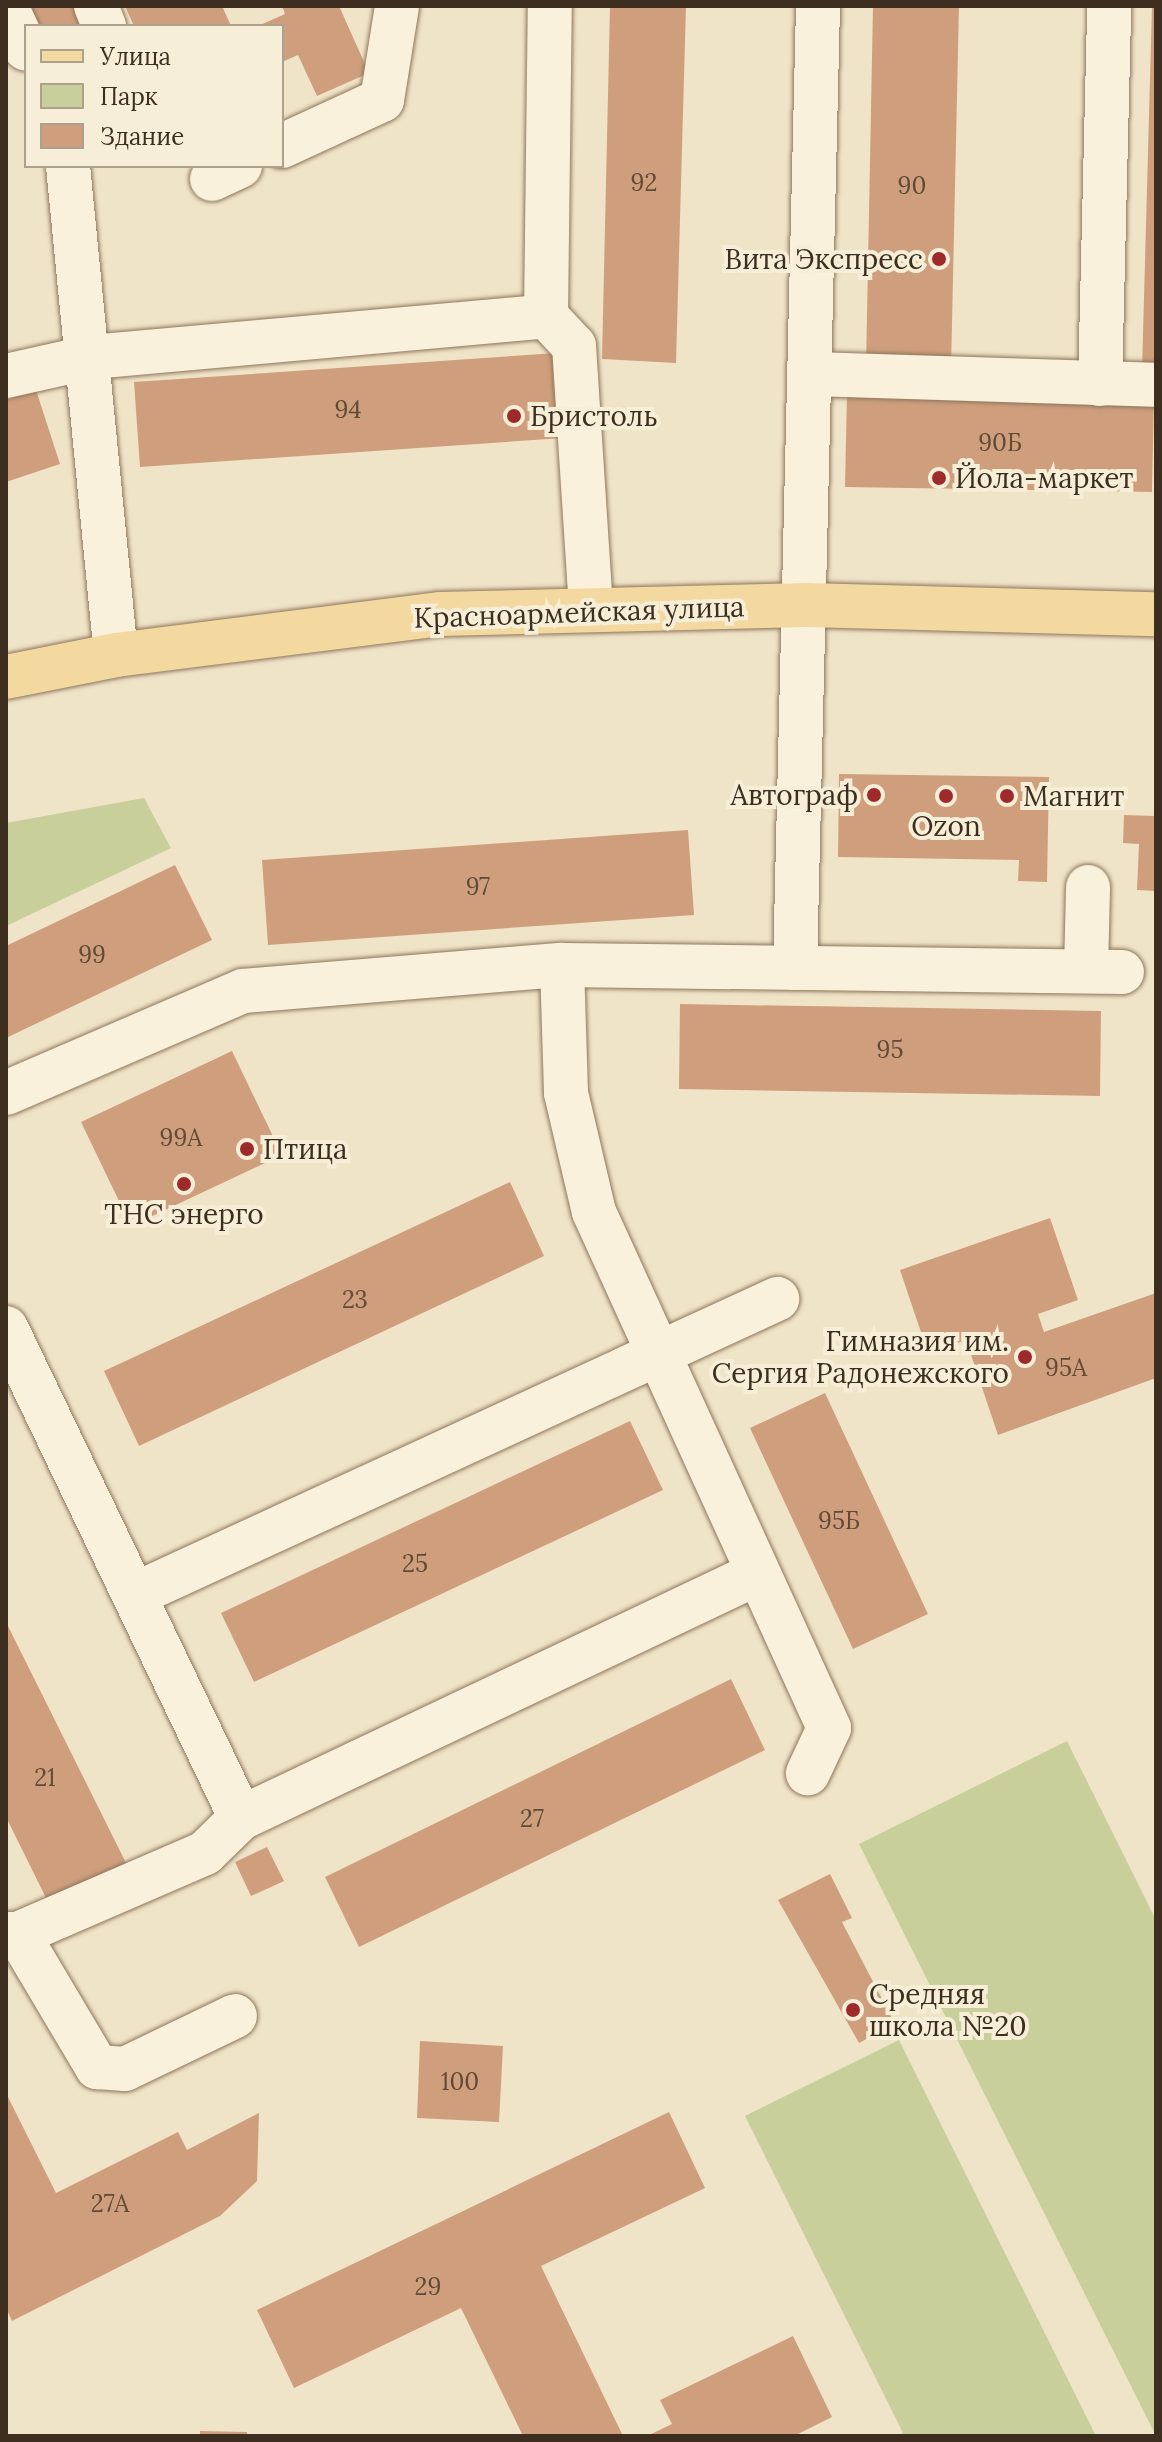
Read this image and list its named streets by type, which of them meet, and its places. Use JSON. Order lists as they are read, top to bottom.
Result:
{
  "streets": {
    "main road": ["Красноармейская улица"]
  },
  "places": [
    "Вита Экспресс",
    "Бристоль",
    "Йола-маркет",
    "Автограф",
    "Ozon",
    "Магнит",
    "Птица",
    "ТНС энерго",
    "Гимназия им. Сергия Радонежского",
    "Средняя школа №20"
  ],
  "house_numbers": [
    "92",
    "90",
    "94",
    "90Б",
    "97",
    "99",
    "95",
    "99А",
    "23",
    "95А",
    "95Б",
    "25",
    "21",
    "27",
    "100",
    "27А",
    "29"
  ],
  "legend": ["Улица", "Парк", "Здание"]
}
